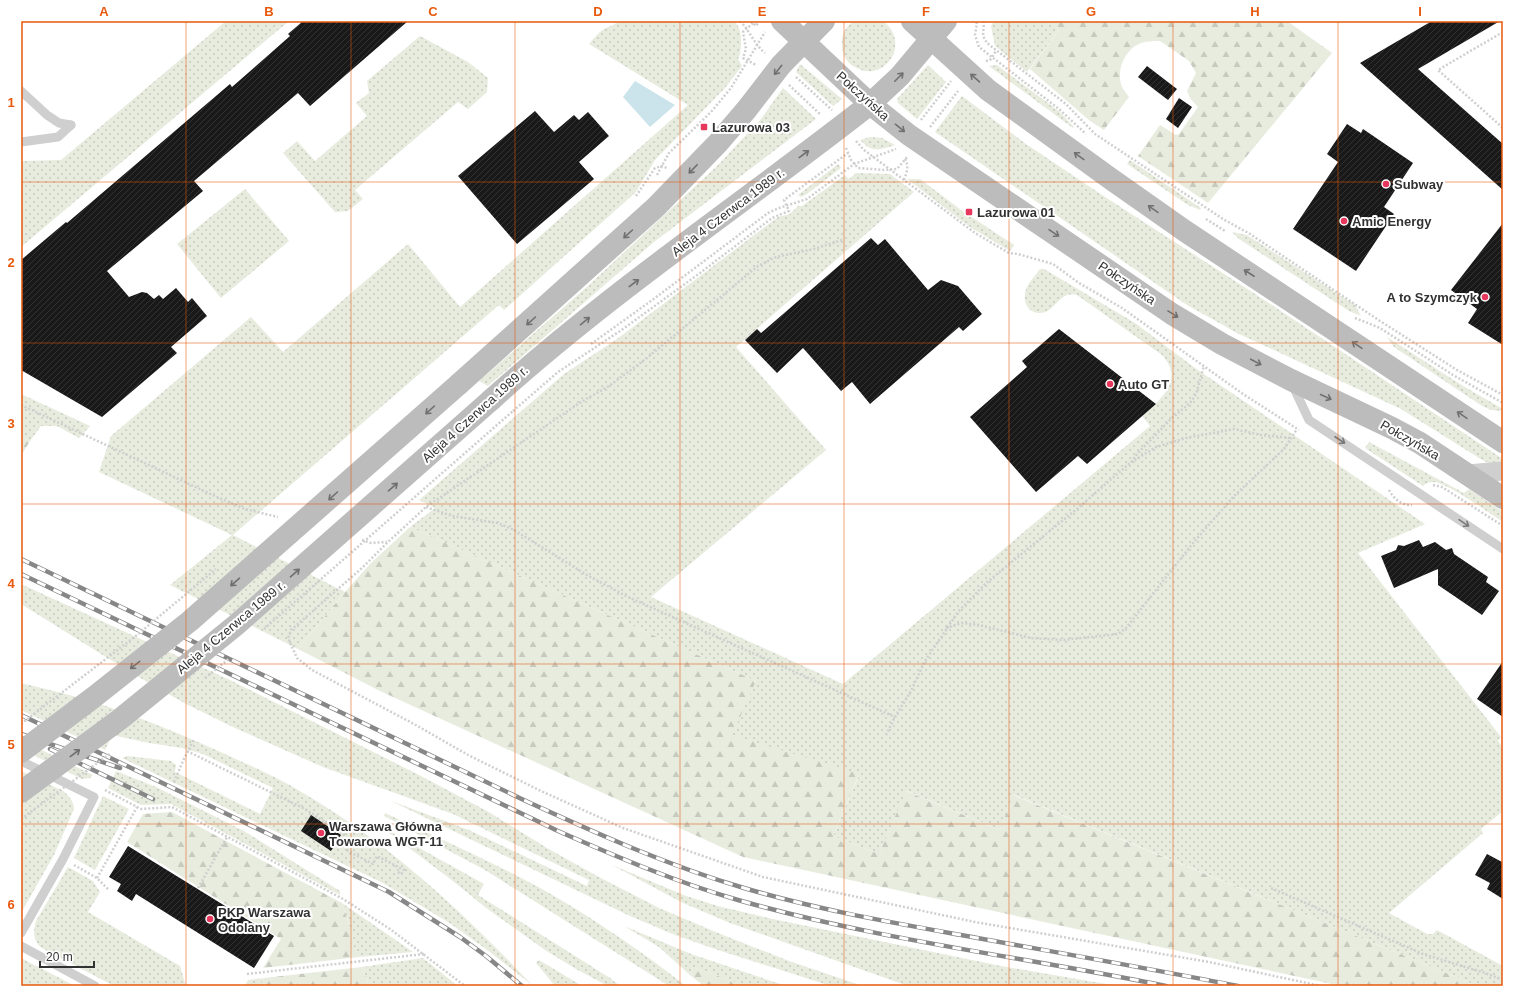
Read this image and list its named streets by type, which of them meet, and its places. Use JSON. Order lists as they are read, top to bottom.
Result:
{
  "streets": {
    "main road": ["Połczyńska", "Aleja 4 Czerwca 1989 r."]
  },
  "crossings": [
    ["Połczyńska", "Aleja 4 Czerwca 1989 r."]
  ],
  "places": {
    "transit": ["Lazurowa 03", "Lazurowa 01"],
    "other": [
      "Subway",
      "Amic Energy",
      "A to Szymczyk",
      "Auto GT",
      "Warszawa Główna Towarowa WGT-11",
      "PKP Warszawa Odolany"
    ]
  },
  "scale_bar": "20 m",
  "grid": {
    "columns": [
      "A",
      "B",
      "C",
      "D",
      "E",
      "F",
      "G",
      "H",
      "I"
    ],
    "rows": [
      "1",
      "2",
      "3",
      "4",
      "5",
      "6"
    ]
  }
}
